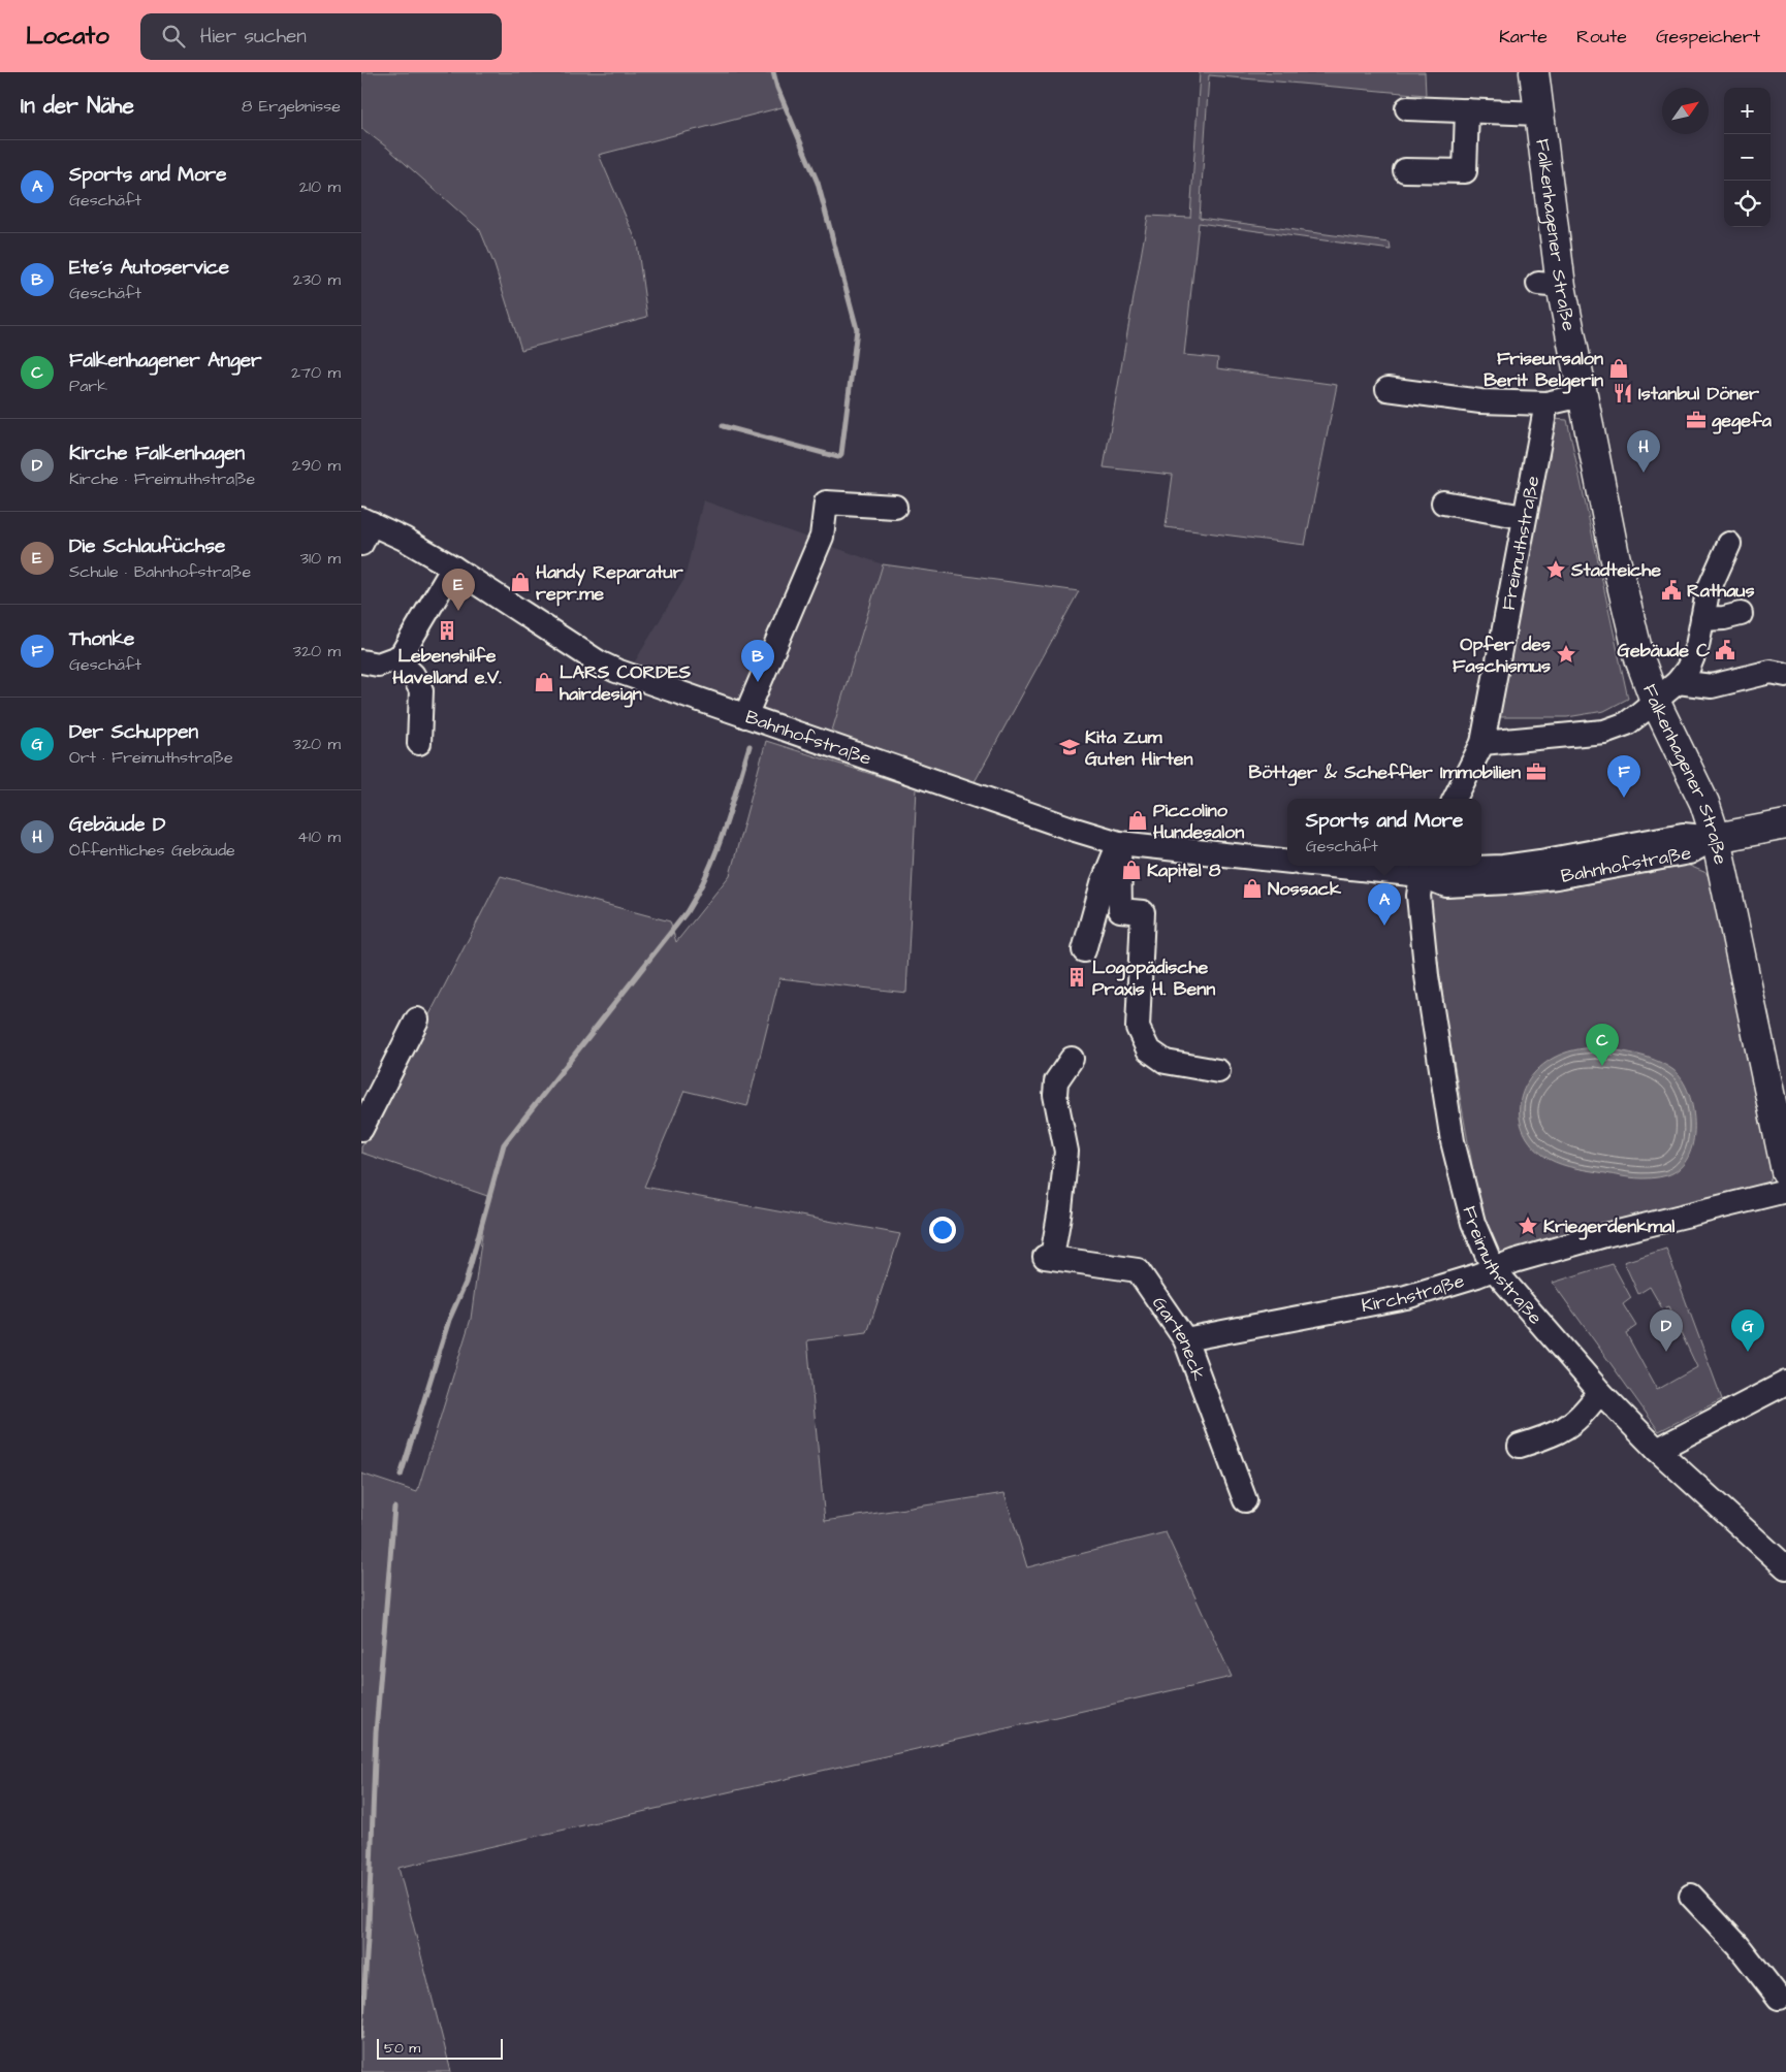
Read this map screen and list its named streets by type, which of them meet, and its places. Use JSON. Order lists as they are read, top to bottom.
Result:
{
  "streets": {
    "main road": ["Falkenhagener Straße"],
    "street": [
      "Freimuthstraße",
      "Bahnhofstraße",
      "Kirchstraße",
      "Garteneck"
    ]
  },
  "crossings": [
    ["Falkenhagener Straße", "Bahnhofstraße"],
    ["Freimuthstraße", "Bahnhofstraße"],
    ["Freimuthstraße", "Kirchstraße"],
    ["Kirchstraße", "Garteneck"]
  ],
  "places": {
    "shop": [
      "Friseursalon Berit Belgerin",
      "Handy Reparatur repr.me",
      "LARS CORDES hairdesign",
      "Piccolino Hundesalon",
      "Kapitel 8",
      "Nossack"
    ],
    "restaurant": ["Istanbul Döner"],
    "office": ["gegefa", "Böttger & Scheffler Immobilien"],
    "place": ["Stadteiche", "Opfer des Faschismus", "Kriegerdenkmal"],
    "public building": ["Rathaus", "Gebäude C"],
    "building": ["Lebenshilfe Havelland e.V.", "Logopädische Praxis H. Benn"],
    "school or university": ["Kita Zum Guten Hirten"]
  },
  "scale_bar": "50 m",
  "north": "top right",
  "page": {
    "header": "Locato",
    "search": "Hier suchen",
    "nav": ["Karte", "Route", "Gespeichert"],
    "heading": ["In der Nähe", "8 Ergebnisse"],
    "map_buttons": ["+", "−"],
    "list": [
      {
        "mark": "A",
        "name": "Sports and More",
        "note": "Geschäft",
        "value": "210 m"
      },
      {
        "mark": "B",
        "name": "Ete´s Autoservice",
        "note": "Geschäft",
        "value": "230 m"
      },
      {
        "mark": "C",
        "name": "Falkenhagener Anger",
        "note": "Park",
        "value": "270 m"
      },
      {
        "mark": "D",
        "name": "Kirche Falkenhagen",
        "note": "Kirche · Freimuthstraße",
        "value": "290 m"
      },
      {
        "mark": "E",
        "name": "Die Schlaufüchse",
        "note": "Schule · Bahnhofstraße",
        "value": "310 m"
      },
      {
        "mark": "F",
        "name": "Thonke",
        "note": "Geschäft",
        "value": "320 m"
      },
      {
        "mark": "G",
        "name": "Der Schuppen",
        "note": "Ort · Freimuthstraße",
        "value": "320 m"
      },
      {
        "mark": "H",
        "name": "Gebäude D",
        "note": "Öffentliches Gebäude",
        "value": "410 m"
      }
    ],
    "pins": [
      "H",
      "E",
      "B",
      "F",
      "A",
      "C",
      "D",
      "G"
    ],
    "popup": ["Sports and More", "Geschäft"],
    "scale": "50 m"
  }
}
